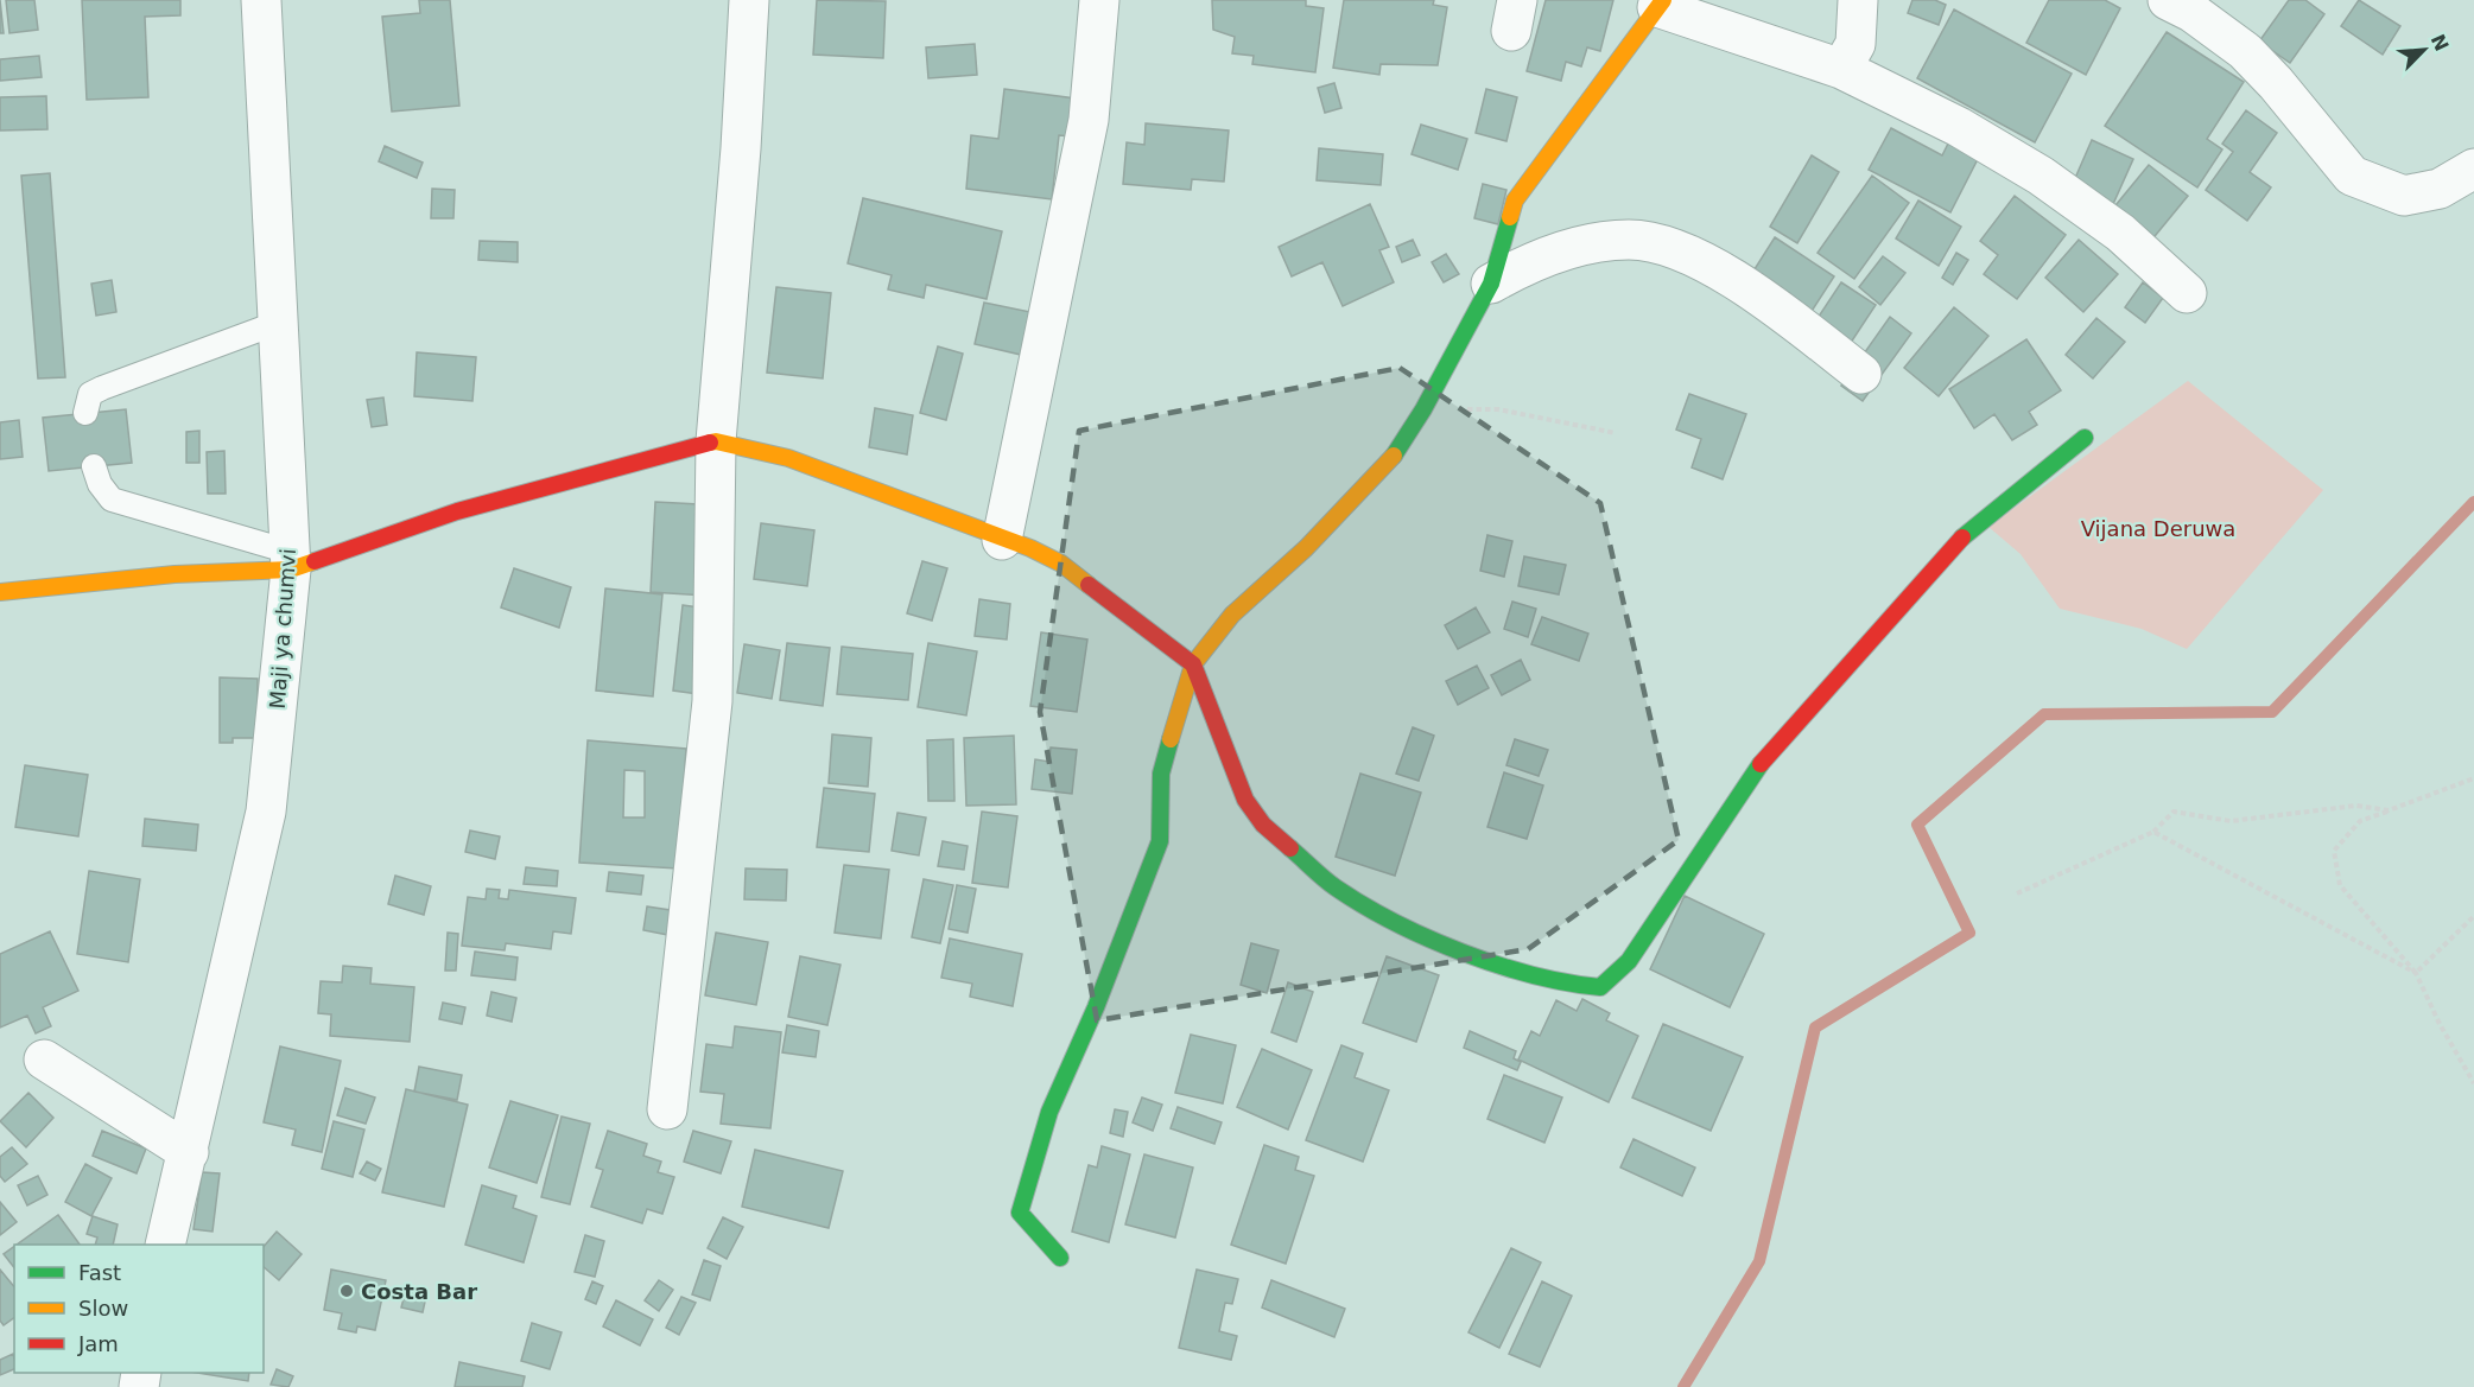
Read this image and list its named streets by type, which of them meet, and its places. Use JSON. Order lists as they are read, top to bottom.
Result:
{
  "streets": {
    "street": ["Maji ya chumvi"]
  },
  "parks": ["Vijana Deruwa"],
  "places": ["Costa Bar"],
  "legend": ["Fast", "Slow", "Jam"],
  "north": "top right"
}
